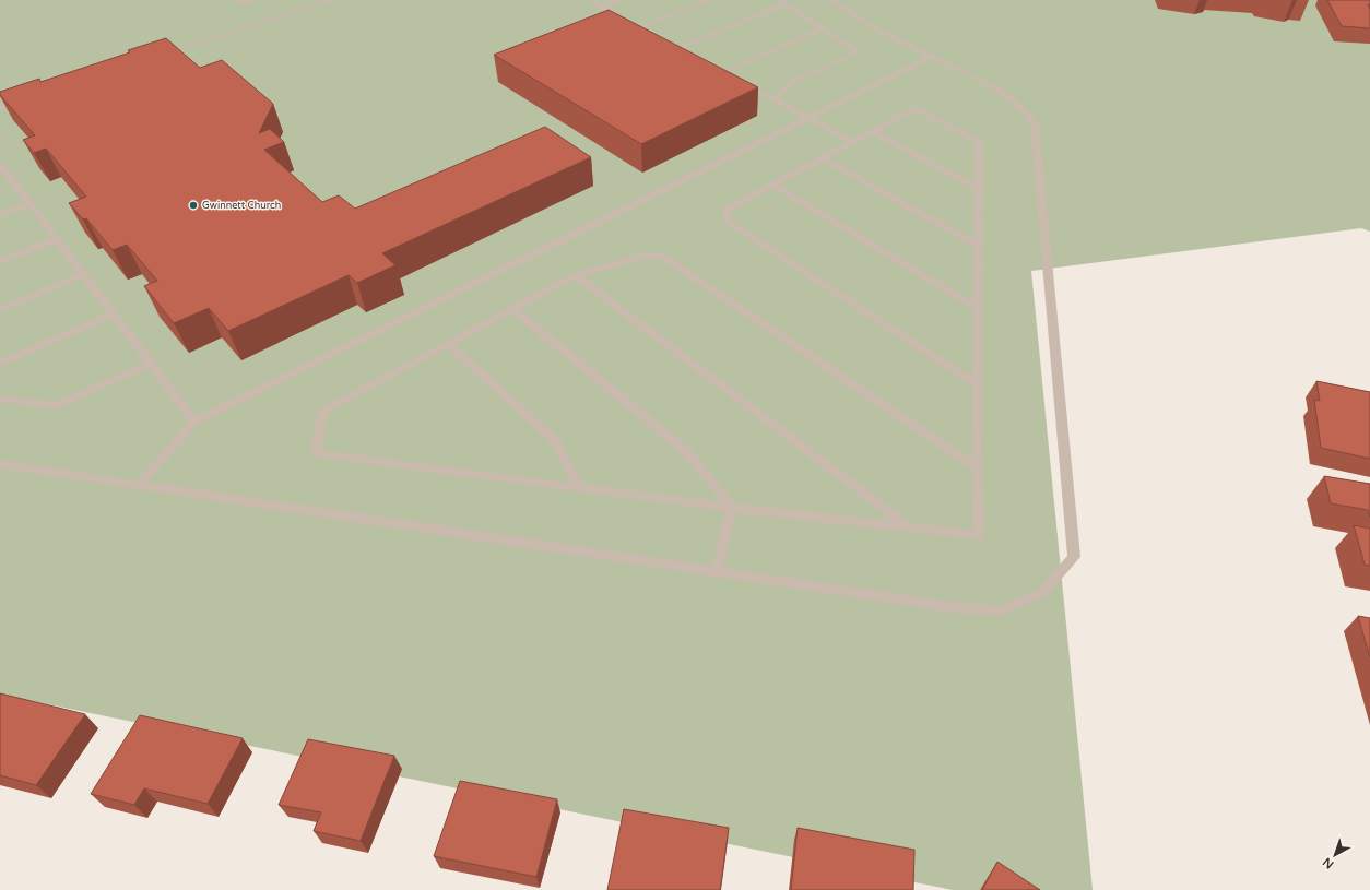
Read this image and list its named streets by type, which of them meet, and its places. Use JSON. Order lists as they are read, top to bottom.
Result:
{
  "places": ["Gwinnett Church"],
  "north": "bottom left"
}
